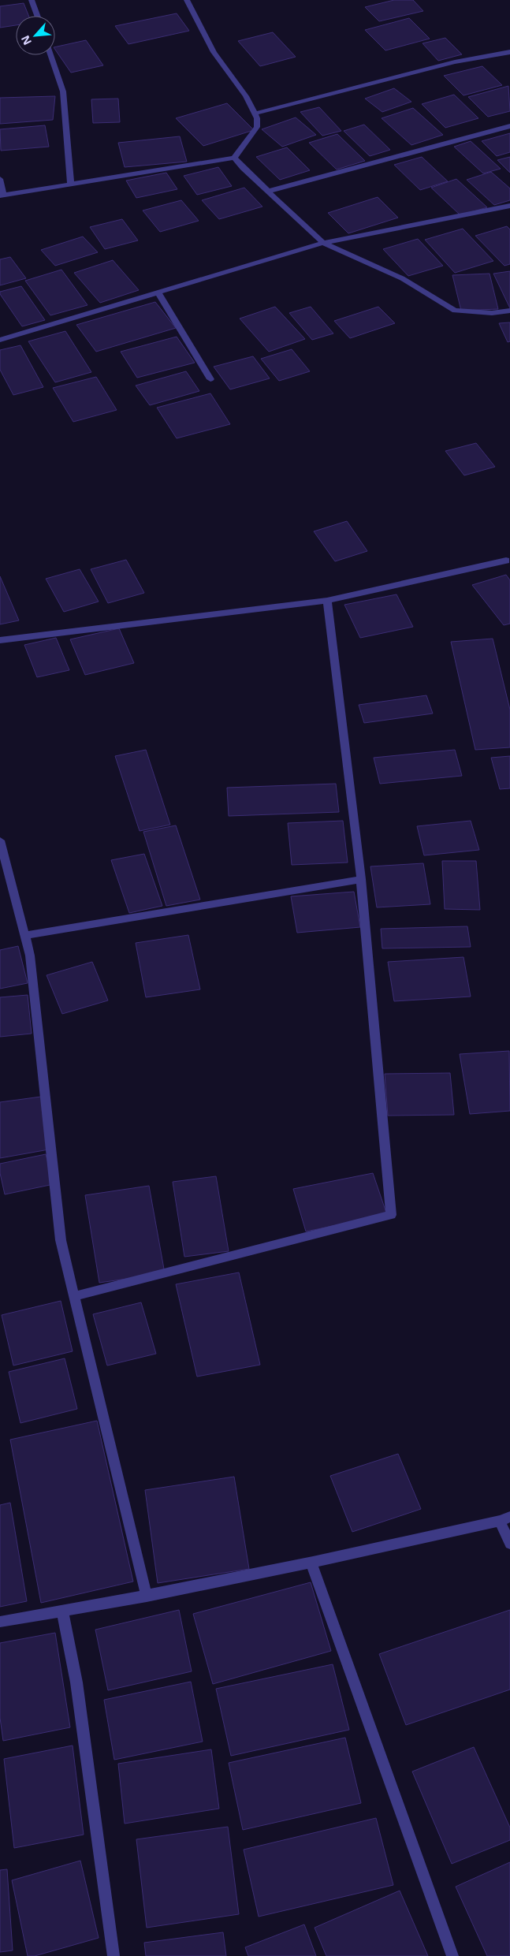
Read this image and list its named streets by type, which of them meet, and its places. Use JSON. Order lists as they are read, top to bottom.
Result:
{
  "north": "bottom left"
}
